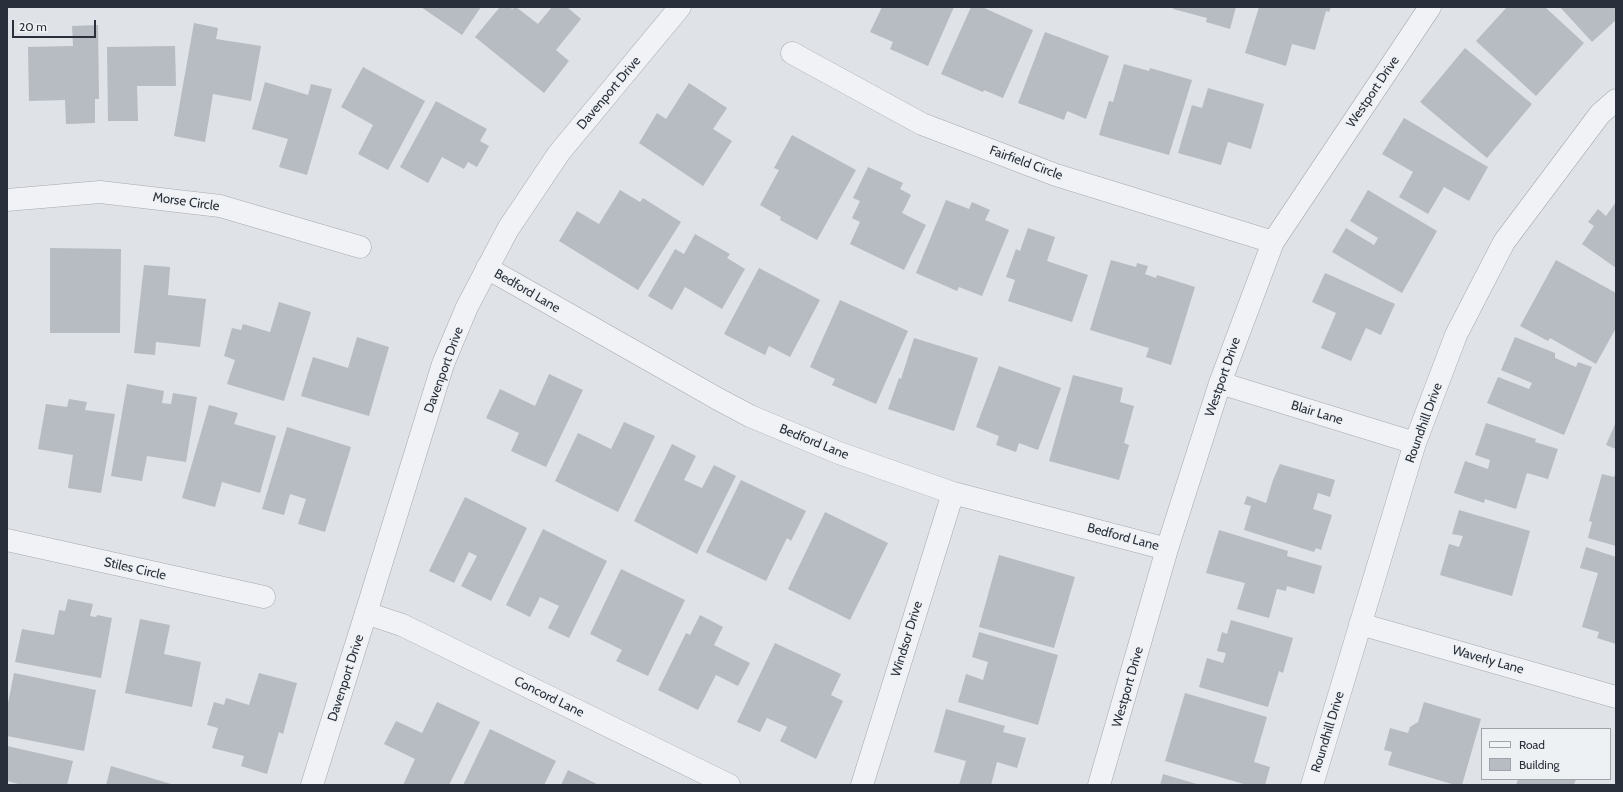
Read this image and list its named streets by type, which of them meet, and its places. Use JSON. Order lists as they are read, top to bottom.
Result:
{
  "streets": {
    "street": [
      "Westport Drive",
      "Davenport Drive",
      "Fairfield Circle",
      "Morse Circle",
      "Bedford Lane",
      "Blair Lane",
      "Roundhill Drive",
      "Stiles Circle",
      "Windsor Drive",
      "Waverly Lane",
      "Concord Lane"
    ]
  },
  "crossings": [
    ["Westport Drive", "Fairfield Circle"],
    ["Westport Drive", "Bedford Lane"],
    ["Westport Drive", "Blair Lane"],
    ["Davenport Drive", "Bedford Lane"],
    ["Davenport Drive", "Concord Lane"],
    ["Bedford Lane", "Windsor Drive"],
    ["Blair Lane", "Roundhill Drive"],
    ["Roundhill Drive", "Waverly Lane"]
  ],
  "legend": ["Road", "Building"],
  "scale_bar": "20 m"
}
